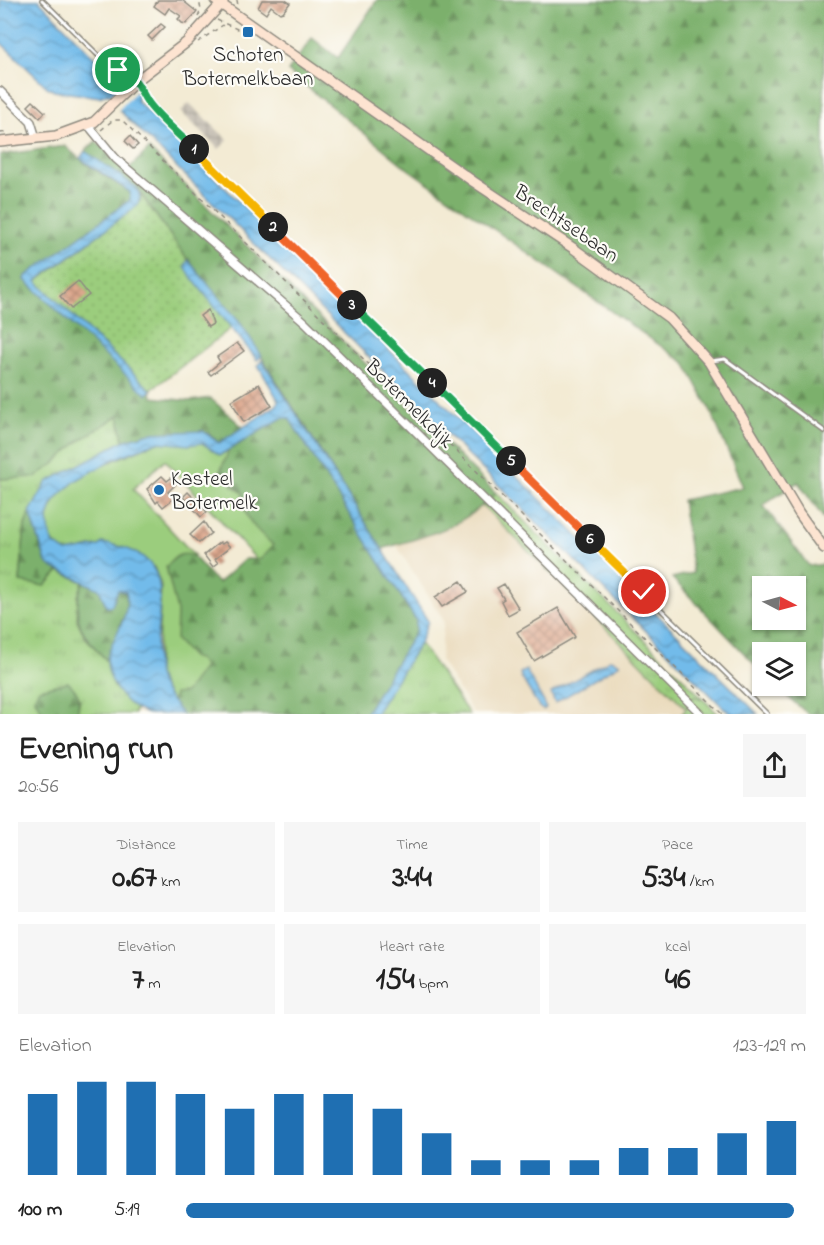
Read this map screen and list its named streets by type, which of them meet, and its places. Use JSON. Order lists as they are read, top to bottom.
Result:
{
  "streets": {
    "main road": ["Brechtsebaan"],
    "street": ["Botermelkdijk"]
  },
  "places": {
    "transit": ["Schoten Botermelkbaan"],
    "other": ["Kasteel Botermelk"]
  },
  "north": "right",
  "page": {
    "pins": [
      "1",
      "2",
      "3",
      "4",
      "5",
      "6"
    ],
    "heading": ["Evening run", "20:56"],
    "stats": [
      ["Distance", "0.67 km"],
      ["Time", "3:44"],
      ["Pace", "5:34 /km"],
      ["Elevation", "7 m"],
      ["Heart rate", "154 bpm"],
      ["kcal", "46"]
    ],
    "chart": ["Elevation", "123–129 m"],
    "list": [
      {
        "name": "100 m",
        "note": "5:19"
      }
    ]
  }
}
